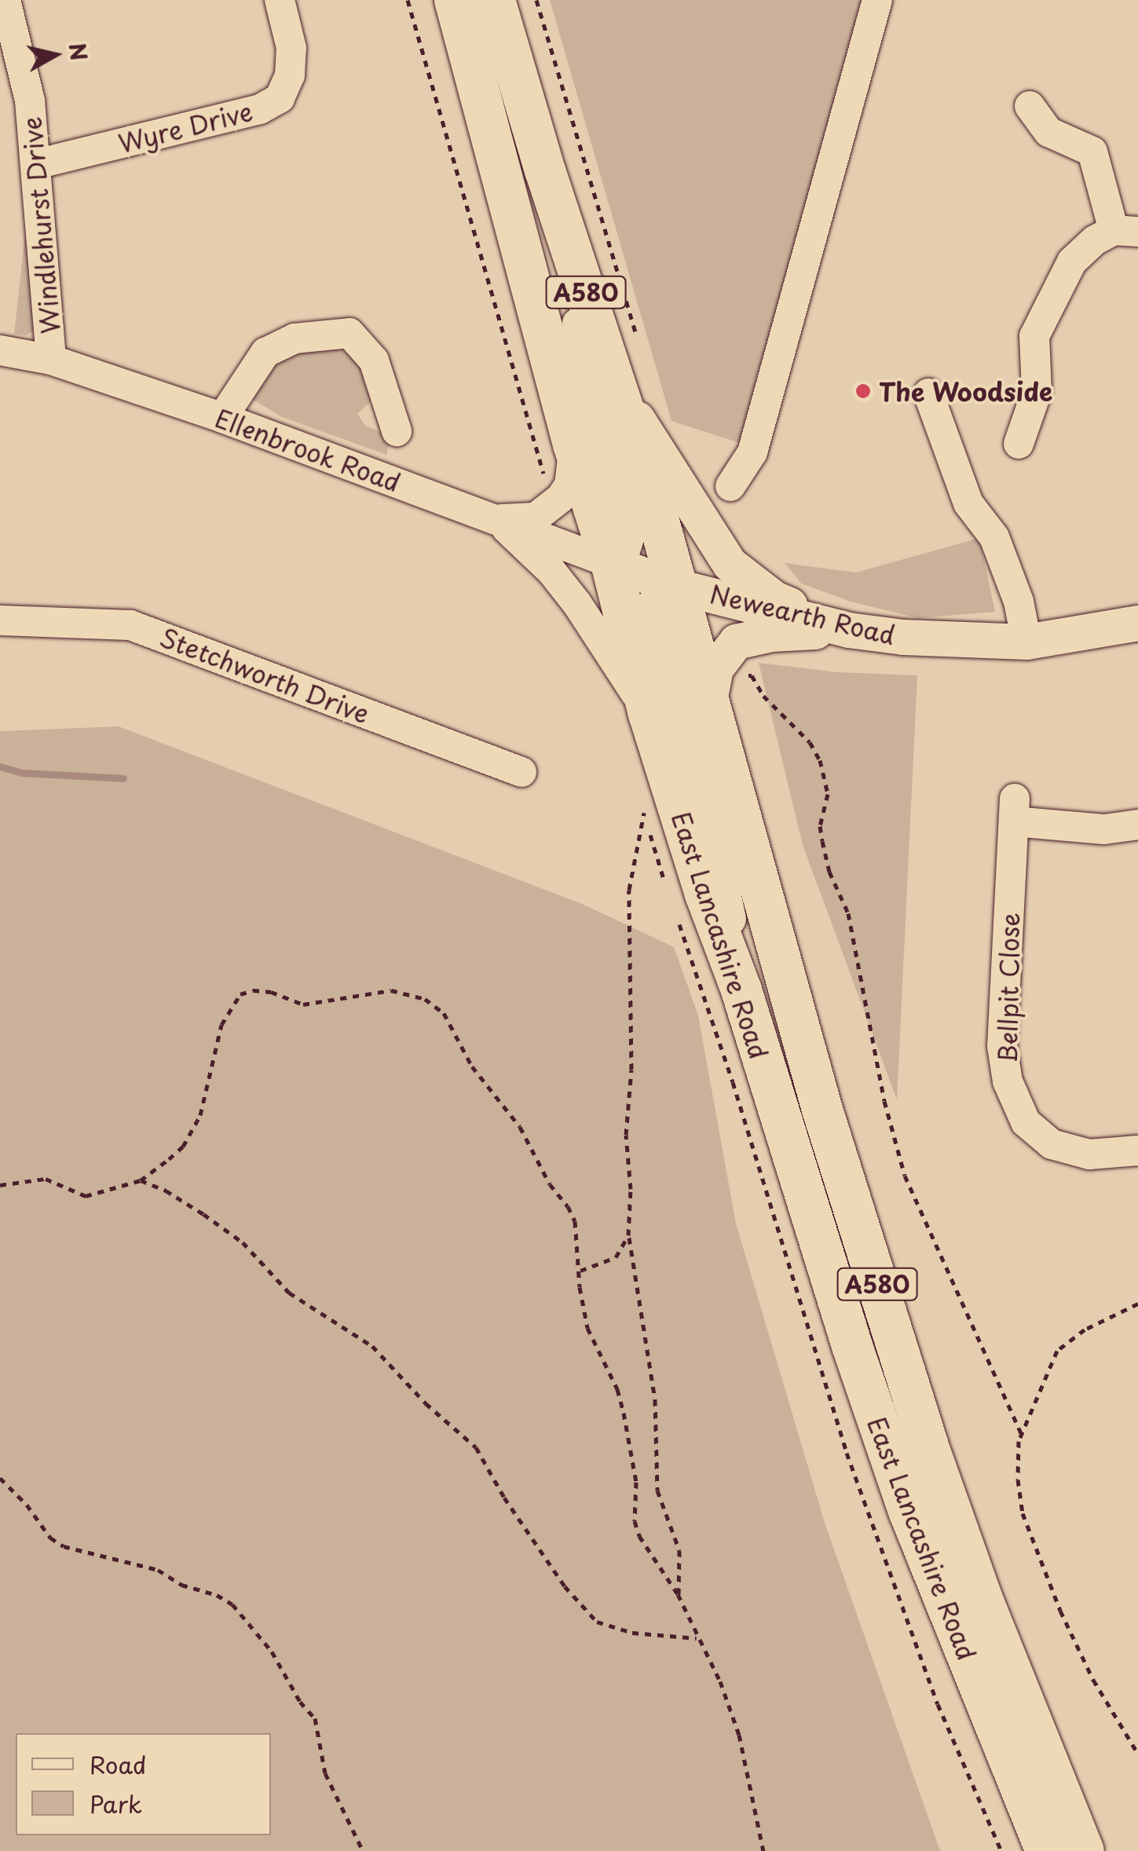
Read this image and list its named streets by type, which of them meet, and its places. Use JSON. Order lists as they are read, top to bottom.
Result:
{
  "streets": {
    "highway": ["A580", "East Lancashire Road"],
    "main road": ["Newearth Road"],
    "street": [
      "Wyre Drive",
      "Windlehurst Drive",
      "Ellenbrook Road",
      "Stetchworth Drive",
      "Bellpit Close"
    ]
  },
  "crossings": [
    ["Wyre Drive", "Windlehurst Drive"],
    ["Windlehurst Drive", "Ellenbrook Road"],
    ["Ellenbrook Road", "Newearth Road"],
    ["Ellenbrook Road", "East Lancashire Road"],
    ["Newearth Road", "East Lancashire Road"]
  ],
  "places": ["The Woodside"],
  "legend": ["Road", "Park"],
  "north": "right"
}
